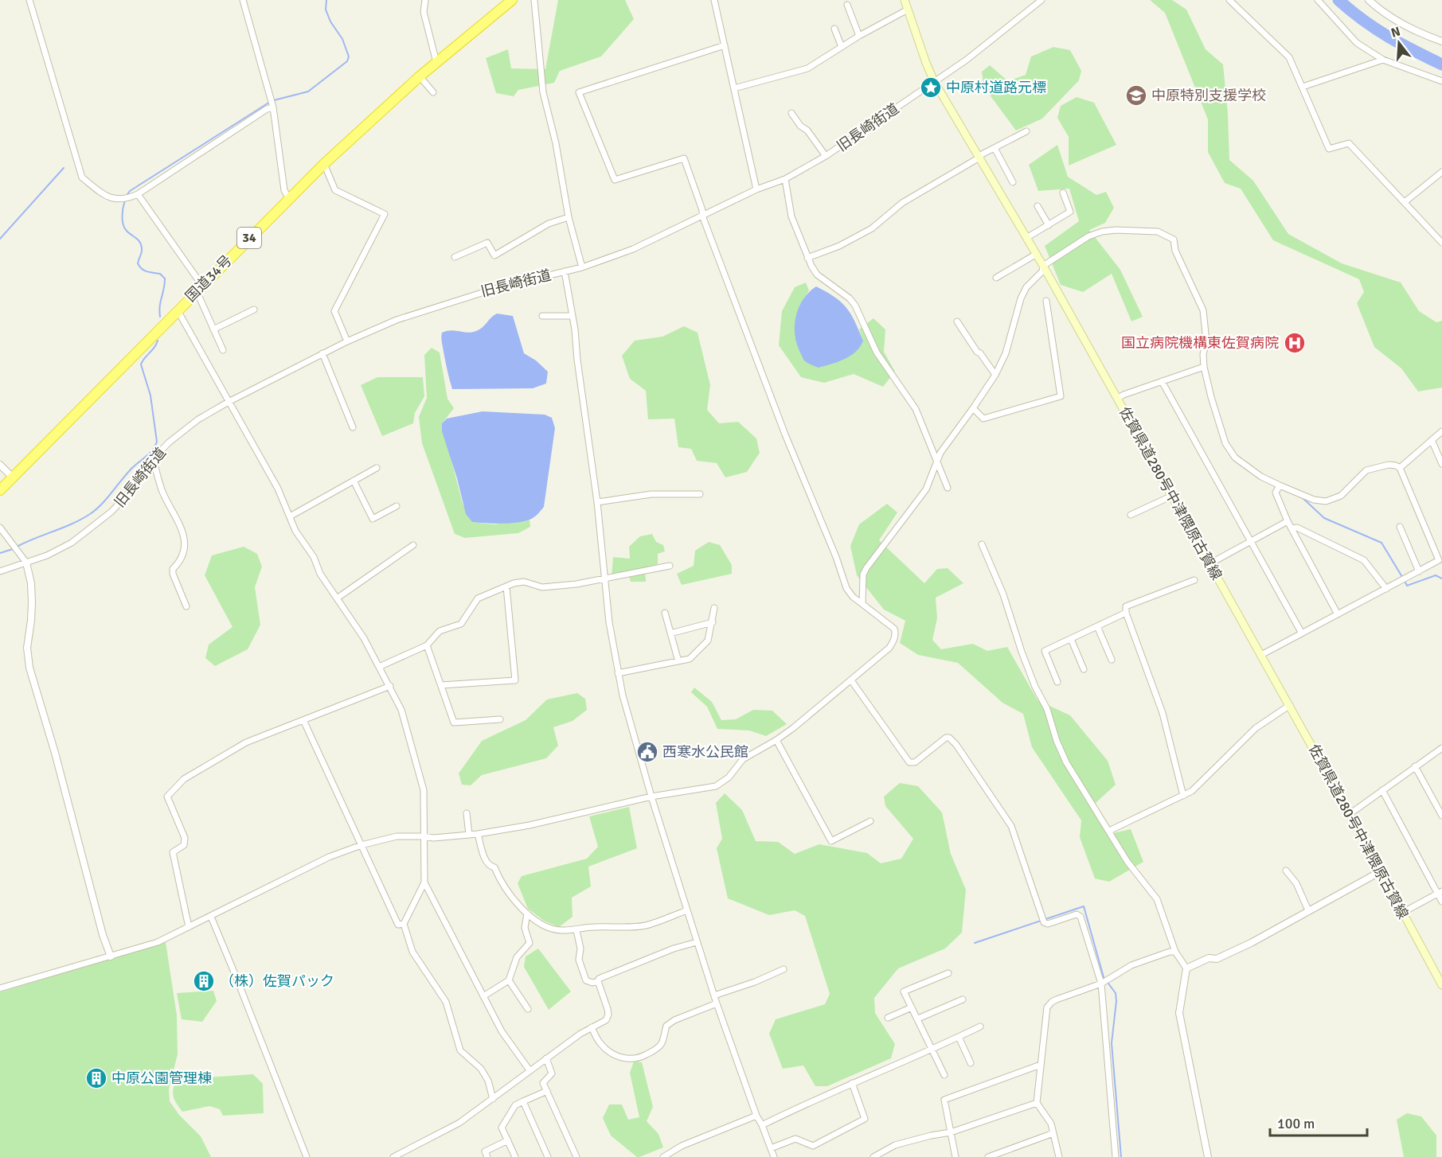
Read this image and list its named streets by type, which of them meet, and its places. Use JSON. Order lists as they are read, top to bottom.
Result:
{
  "streets": {
    "highway": ["34", "国道34号"],
    "main road": ["佐賀県道280号中津隈原古賀線"],
    "street": ["旧長崎街道"]
  },
  "crossings": [
    ["旧長崎街道", "佐賀県道280号中津隈原古賀線"]
  ],
  "places": {
    "place": ["中原村道路元標"],
    "school or university": ["中原特別支援学校"],
    "hospital": ["国立病院機構東佐賀病院"],
    "public building": ["西寒水公民館"],
    "building": ["（株）佐賀パック", "中原公園管理棟"]
  },
  "scale_bar": "100 m",
  "north": "top"
}
